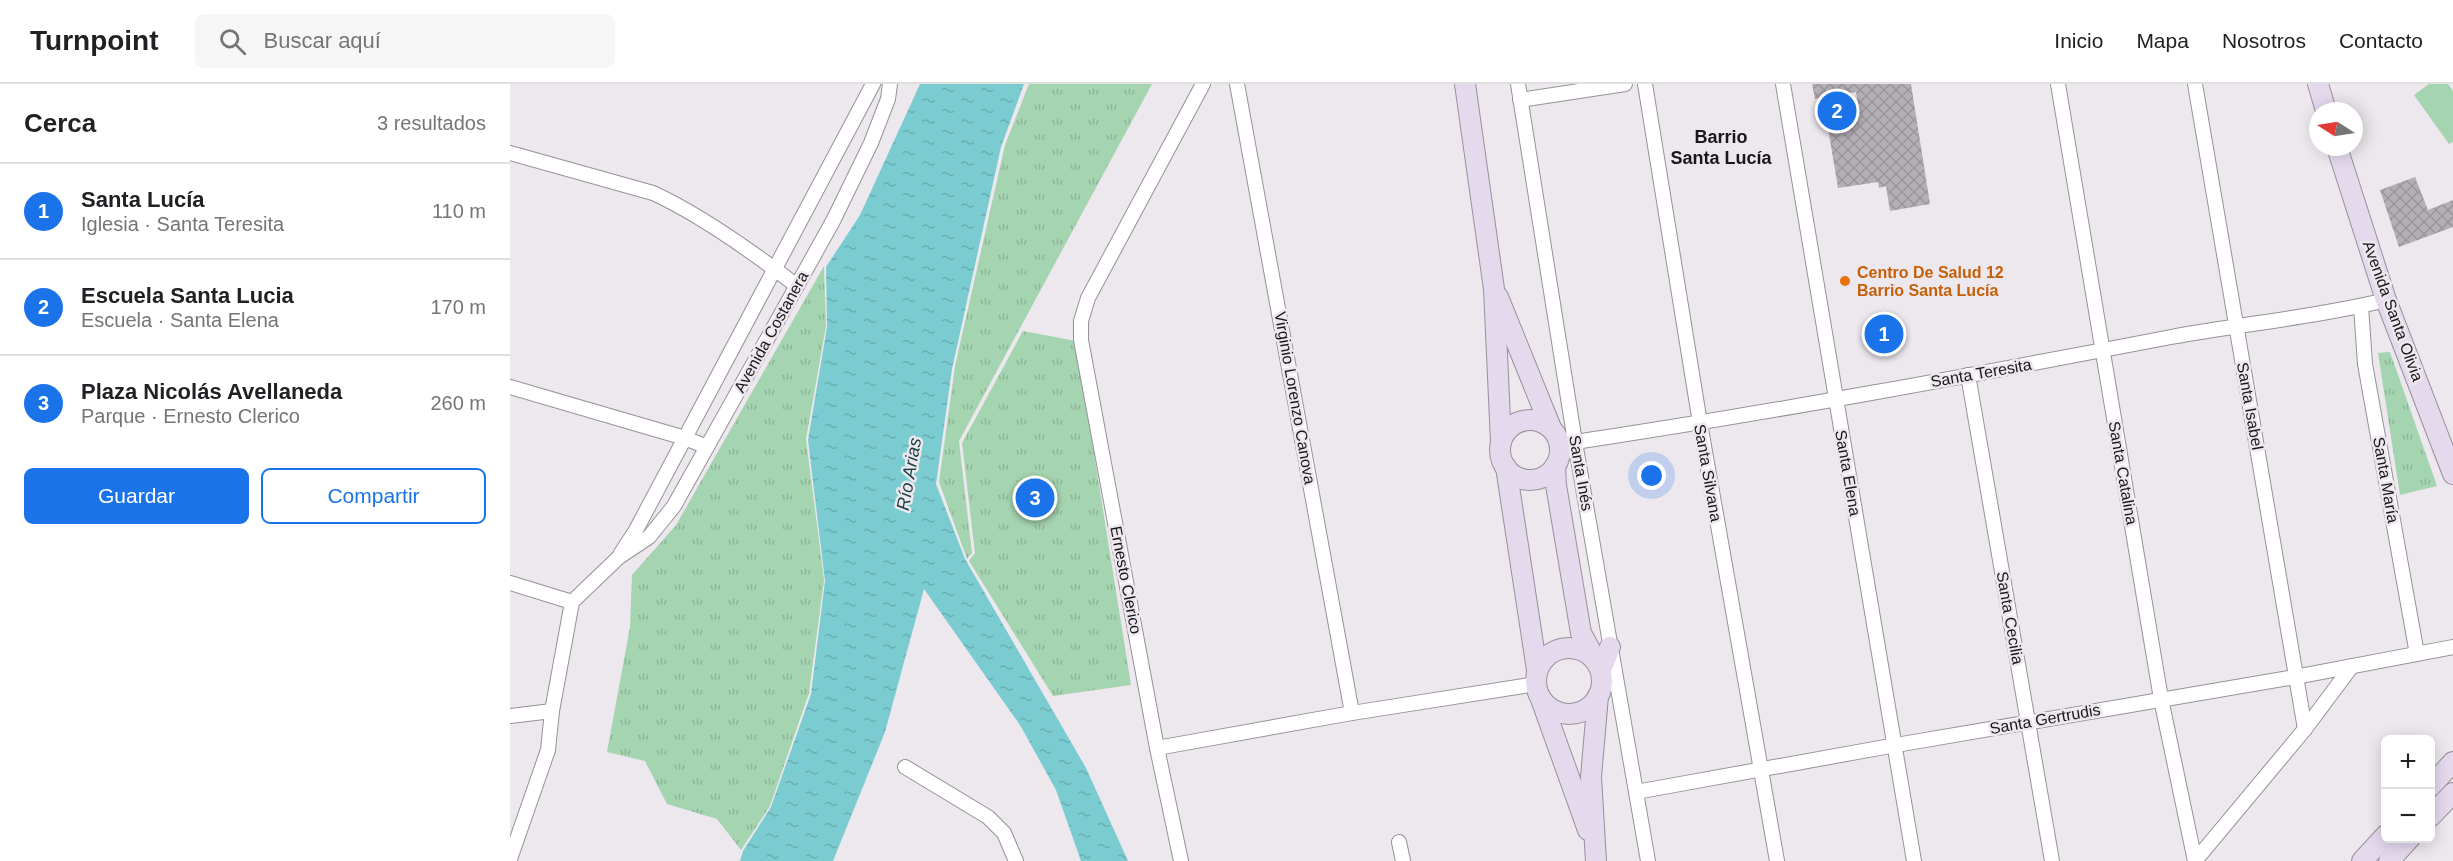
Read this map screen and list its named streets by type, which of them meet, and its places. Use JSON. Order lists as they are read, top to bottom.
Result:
{
  "streets": {
    "main road": ["Avenida Santa Olivia"],
    "street": [
      "Avenida Costanera",
      "Santa Teresita",
      "Virginio Lorenzo Canova",
      "Santa Isabel",
      "Santa Inés",
      "Santa Silvana",
      "Santa Elena",
      "Santa Catalina",
      "Santa María",
      "Ernesto Clerico",
      "Santa Cecilia",
      "Santa Gertrudis"
    ]
  },
  "crossings": [
    ["Avenida Santa Olivia", "Santa Teresita"],
    ["Santa Teresita", "Santa Isabel"],
    ["Santa Teresita", "Santa Inés"],
    ["Santa Teresita", "Santa Silvana"],
    ["Santa Teresita", "Santa Elena"],
    ["Santa Teresita", "Santa Catalina"],
    ["Santa Teresita", "Santa María"],
    ["Santa Teresita", "Santa Cecilia"],
    ["Santa Isabel", "Santa Gertrudis"],
    ["Santa Silvana", "Santa Gertrudis"],
    ["Santa Elena", "Santa Gertrudis"],
    ["Santa Catalina", "Santa Gertrudis"],
    ["Santa María", "Santa Gertrudis"],
    ["Santa Cecilia", "Santa Gertrudis"]
  ],
  "districts": ["Barrio Santa Lucía"],
  "water": ["Río Arias"],
  "places": ["Centro De Salud 12 Barrio Santa Lucía"],
  "north": "left",
  "page": {
    "header": "Turnpoint",
    "search": "Buscar aquí",
    "nav": [
      "Inicio",
      "Mapa",
      "Nosotros",
      "Contacto"
    ],
    "heading": ["Cerca", "3 resultados"],
    "pins": ["2", "1", "3"],
    "list": [
      {
        "mark": "1",
        "name": "Santa Lucía",
        "note": "Iglesia · Santa Teresita",
        "value": "110 m"
      },
      {
        "mark": "2",
        "name": "Escuela Santa Lucia",
        "note": "Escuela · Santa Elena",
        "value": "170 m"
      },
      {
        "mark": "3",
        "name": "Plaza Nicolás Avellaneda",
        "note": "Parque · Ernesto Clerico",
        "value": "260 m"
      }
    ],
    "buttons": ["Guardar", "Compartir"],
    "map_buttons": ["+", "−"]
  }
}
